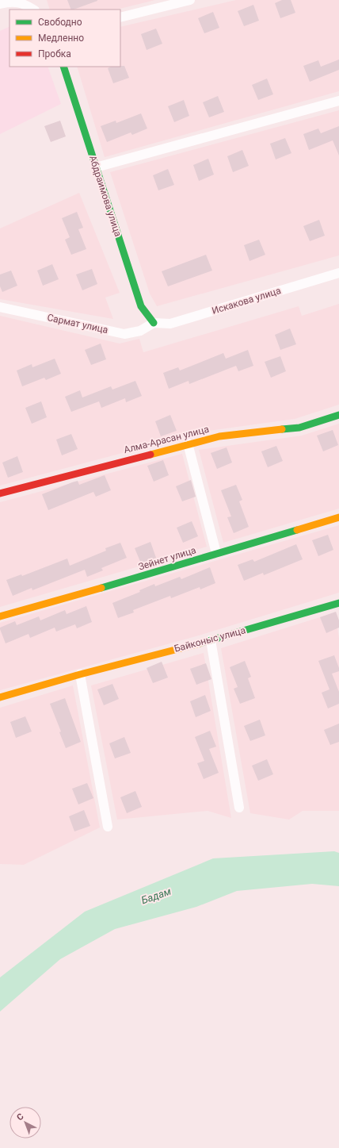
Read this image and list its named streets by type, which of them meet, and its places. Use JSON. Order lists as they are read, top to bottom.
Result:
{
  "streets": {
    "street": [
      "Абдраимова улица",
      "Искакова улица",
      "Сармат улица",
      "Алма-Арасан улица",
      "Зейнет улица",
      "Байконыс улица"
    ]
  },
  "crossings": [
    ["Абдраимова улица", "Искакова улица"],
    ["Абдраимова улица", "Сармат улица"],
    ["Искакова улица", "Сармат улица"]
  ],
  "water": ["Бадам"],
  "legend": ["Свободно", "Медленно", "Пробка"],
  "north": "top left"
}
